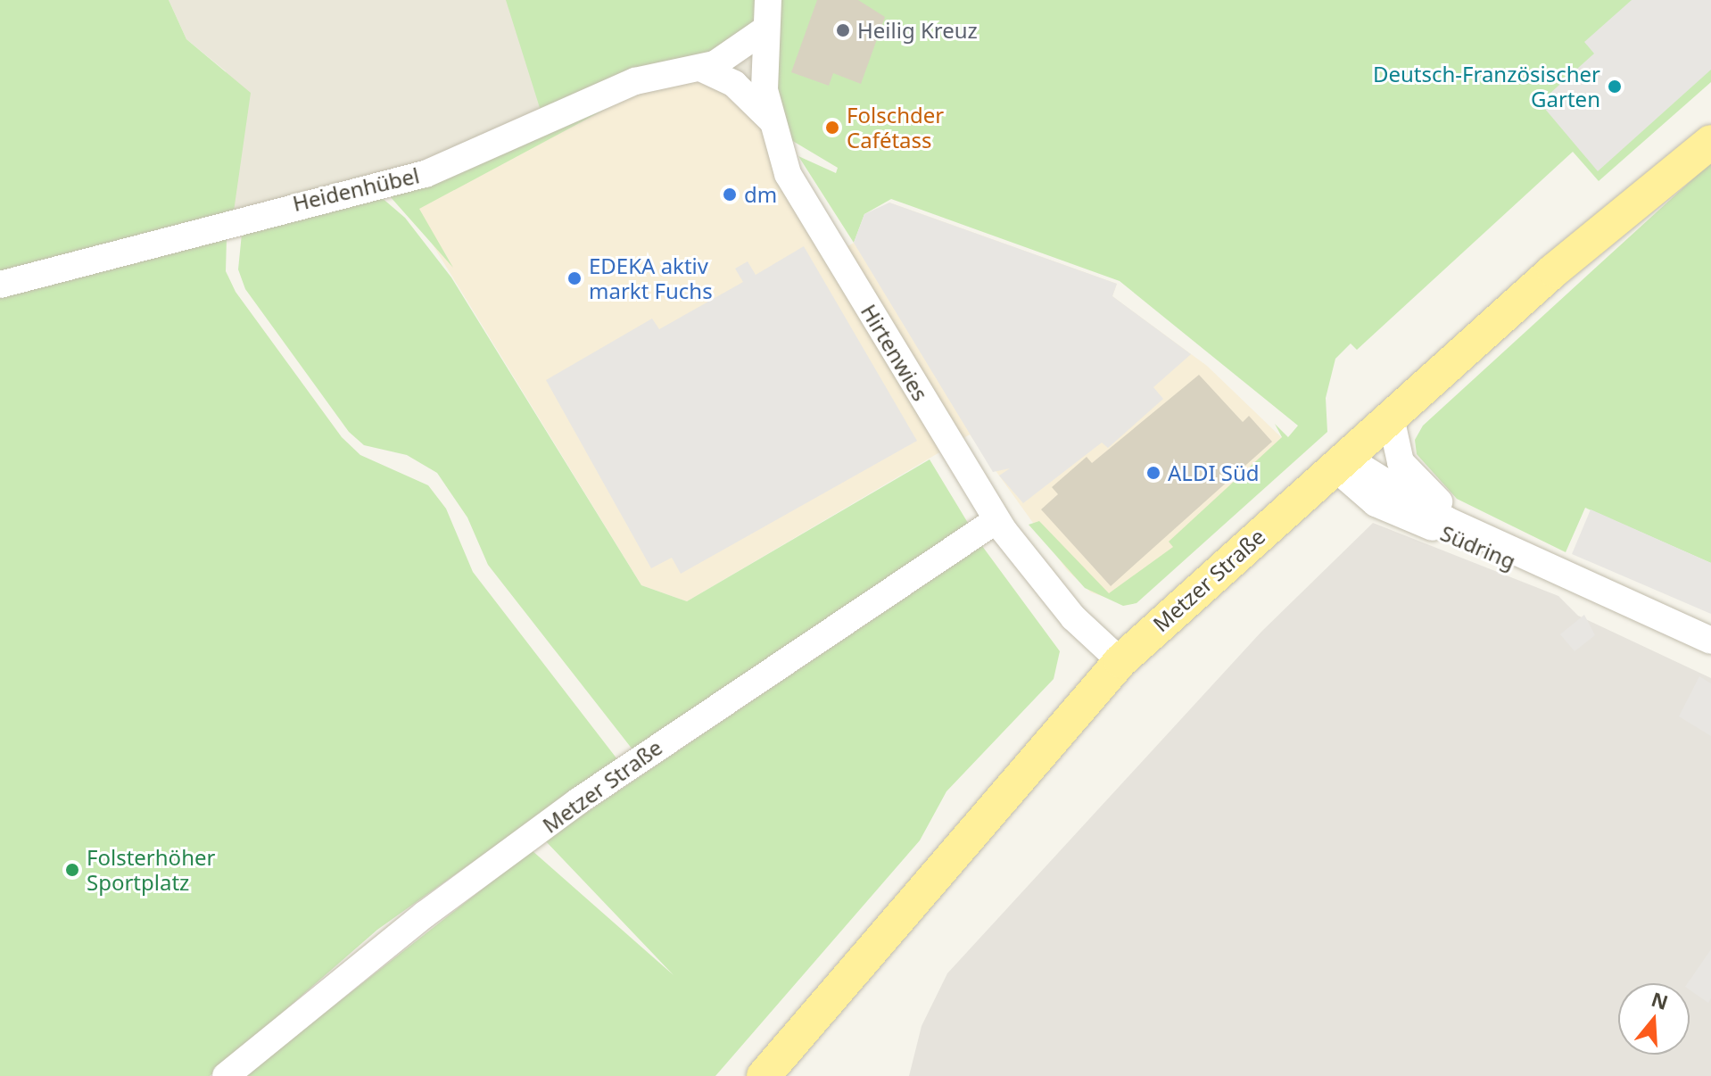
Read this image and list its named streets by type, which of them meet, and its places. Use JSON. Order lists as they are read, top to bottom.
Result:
{
  "streets": {
    "main road": ["Metzer Straße"],
    "street": ["Heidenhübel", "Hirtenwies", "Südring"]
  },
  "crossings": [
    ["Heidenhübel", "Hirtenwies"],
    ["Hirtenwies", "Metzer Straße"],
    ["Südring", "Metzer Straße"]
  ],
  "places": [
    "Heilig Kreuz",
    "Deutsch-Französischer Garten",
    "Folschder Cafétass",
    "dm",
    "EDEKA aktiv markt Fuchs",
    "ALDI Süd",
    "Folsterhöher Sportplatz"
  ],
  "north": "top"
}
